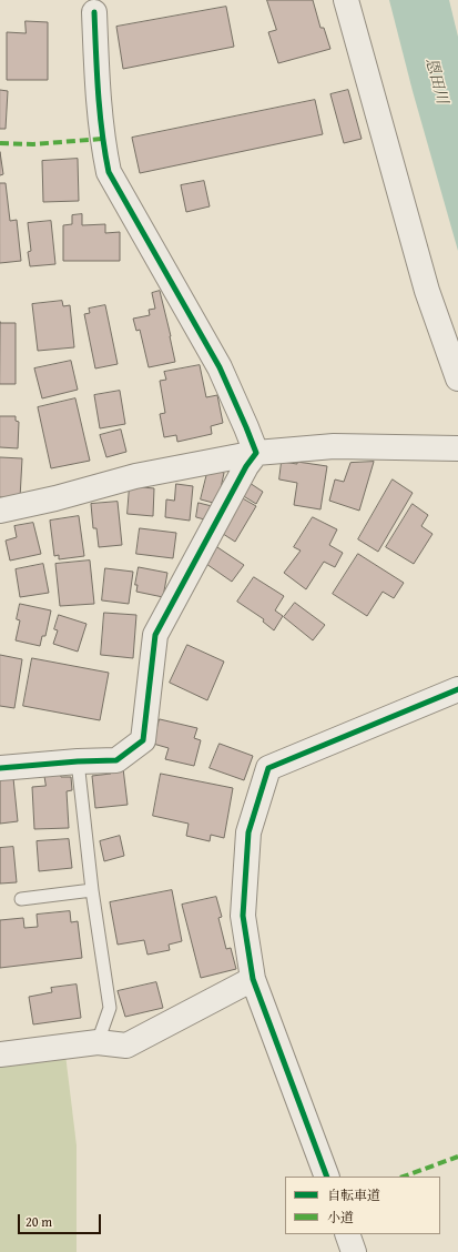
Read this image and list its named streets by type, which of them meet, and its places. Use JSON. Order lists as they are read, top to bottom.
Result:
{
  "water": ["恩田川"],
  "legend": ["自転車道", "小道"],
  "scale_bar": "20 m"
}
